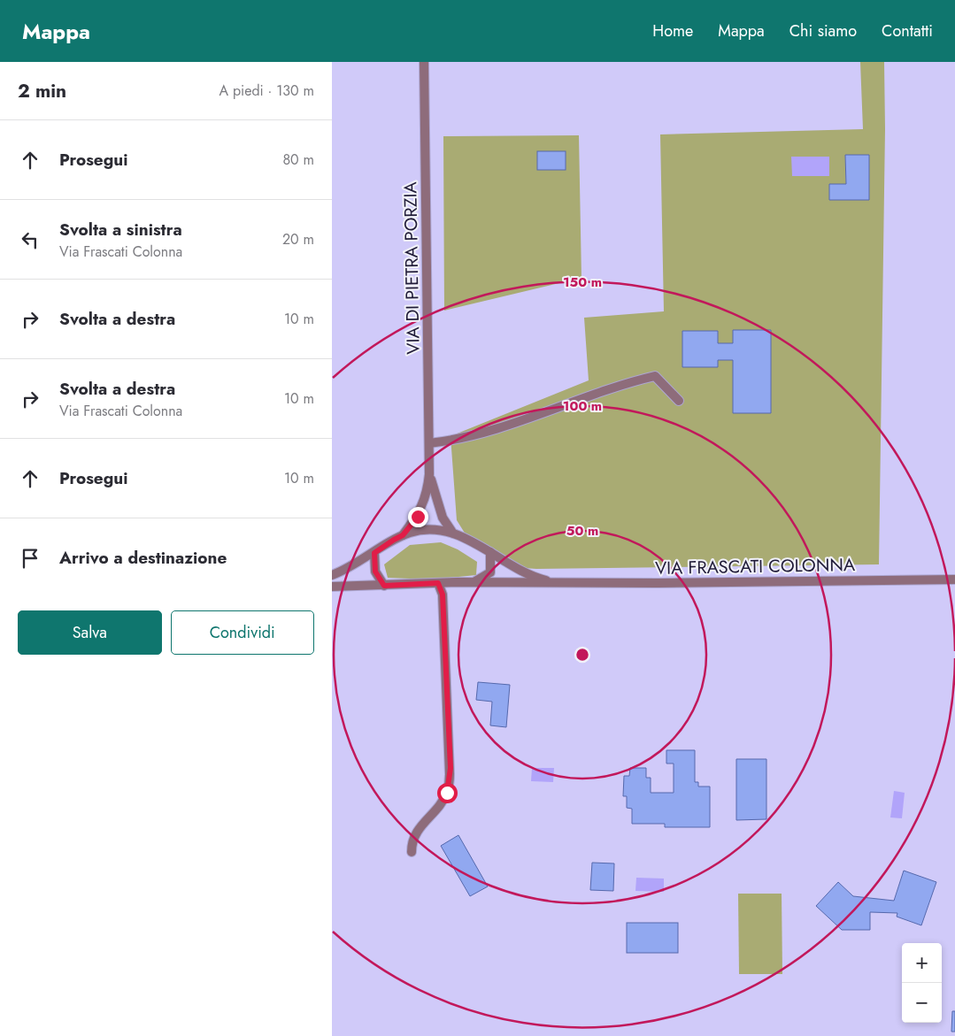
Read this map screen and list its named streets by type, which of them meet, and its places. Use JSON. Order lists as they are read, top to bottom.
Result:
{
  "streets": {
    "street": ["VIA DI PIETRA PORZIA", "VIA FRASCATI COLONNA"]
  },
  "page": {
    "header": "Mappa",
    "nav": [
      "Home",
      "Mappa",
      "Chi siamo",
      "Contatti"
    ],
    "heading": ["2 min", "A piedi · 130 m"],
    "list": [
      ["Prosegui", "80 m"],
      ["Svolta a sinistra", "Via Frascati Colonna", "20 m"],
      ["Svolta a destra", "10 m"],
      ["Svolta a destra", "Via Frascati Colonna", "10 m"],
      ["Prosegui", "10 m"],
      "Arrivo a destinazione"
    ],
    "buttons": ["Salva", "Condividi"],
    "map_buttons": ["+", "−"]
  },
  "rings": ["150 m", "100 m", "50 m"]
}
